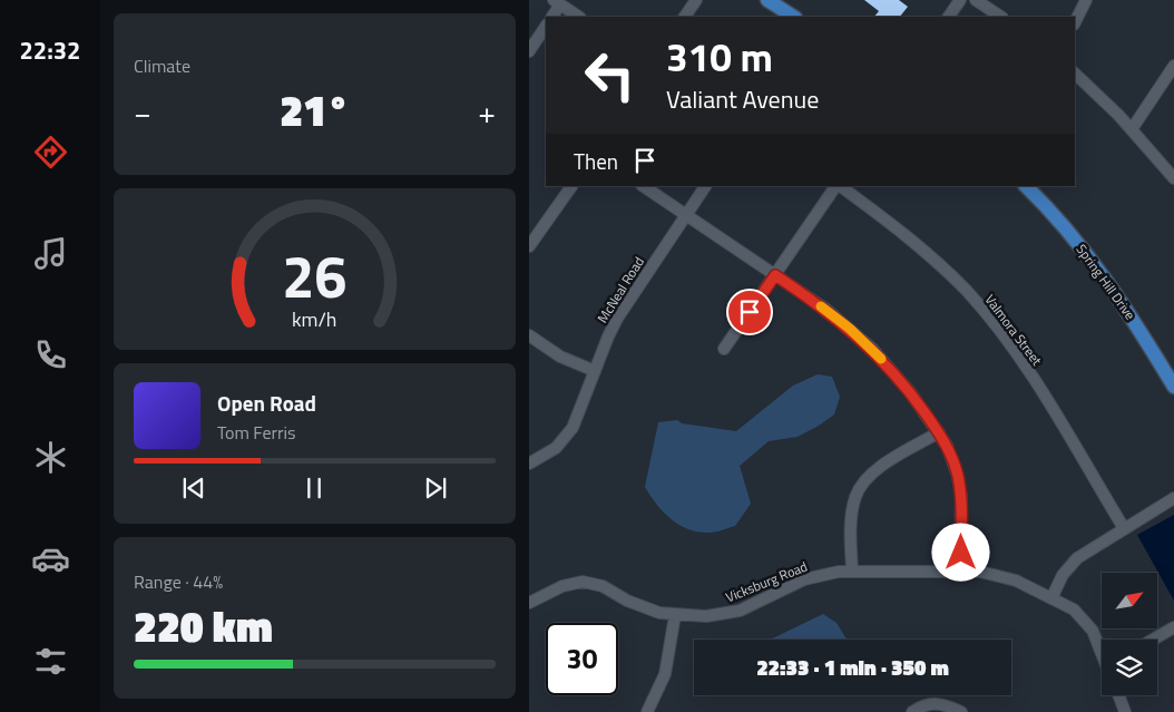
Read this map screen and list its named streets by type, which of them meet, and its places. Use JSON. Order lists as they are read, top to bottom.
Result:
{
  "streets": {
    "main road": ["Spring Hill Drive"],
    "street": ["McNeal Road", "Valmora Street", "Vicksburg Road"]
  },
  "north": "top right",
  "page": {
    "tabs": "22:32",
    "tile": [
      "Climate",
      ["Range · 44%", "220 km"]
    ],
    "turn": ["310 m", "Valiant Avenue"],
    "heat": ["−", "21°", "+"],
    "then": "Then",
    "song": ["Open Road", "Tom Ferris"],
    "limit": "30",
    "trip": "22:33 · 1 min · 350 m",
    "gauge": ["26", "km/h"]
  }
}
